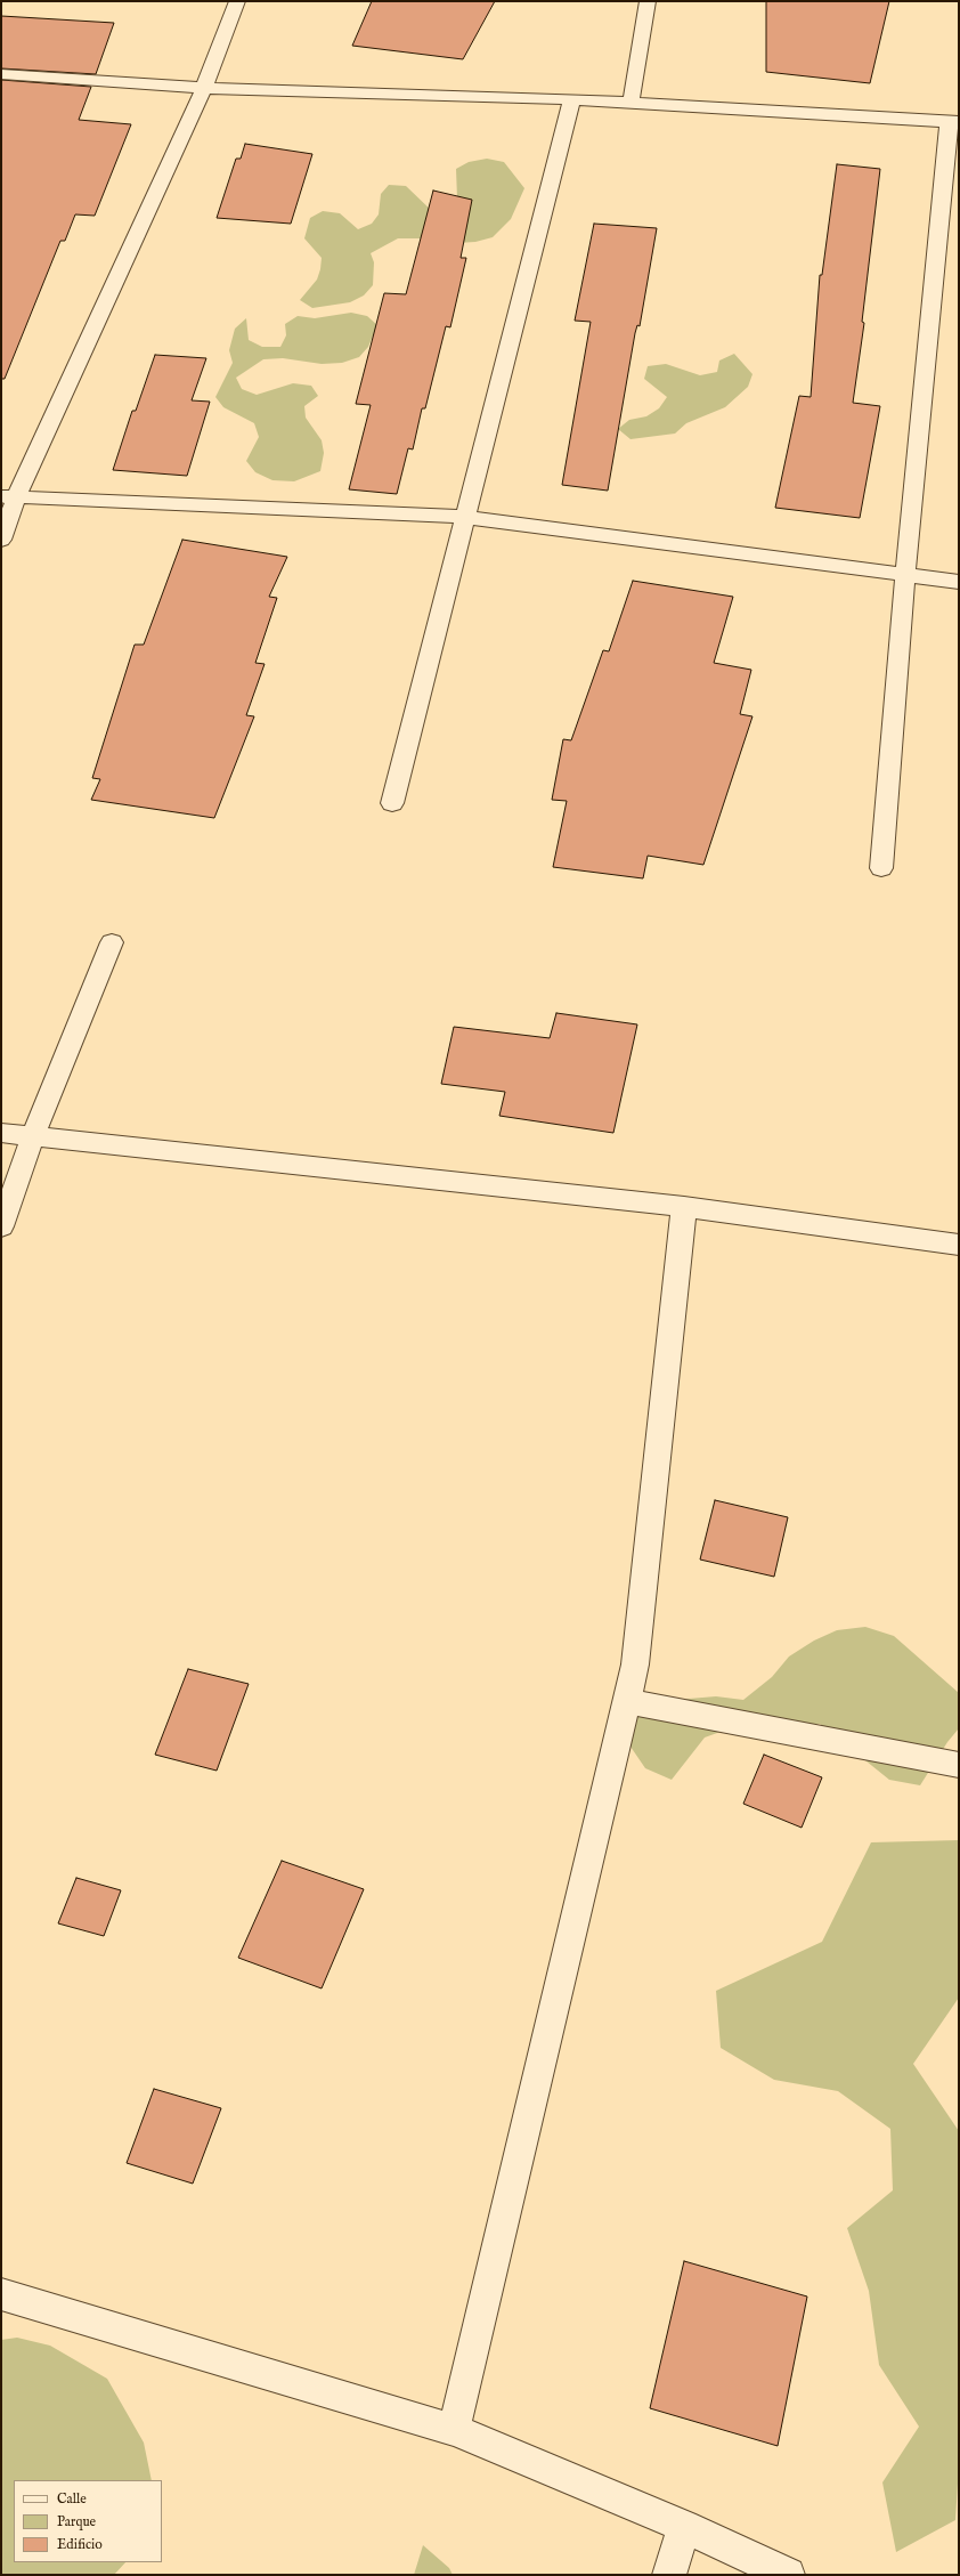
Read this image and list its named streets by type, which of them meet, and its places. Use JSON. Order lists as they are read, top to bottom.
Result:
{
  "legend": ["Calle", "Parque", "Edificio"]
}
